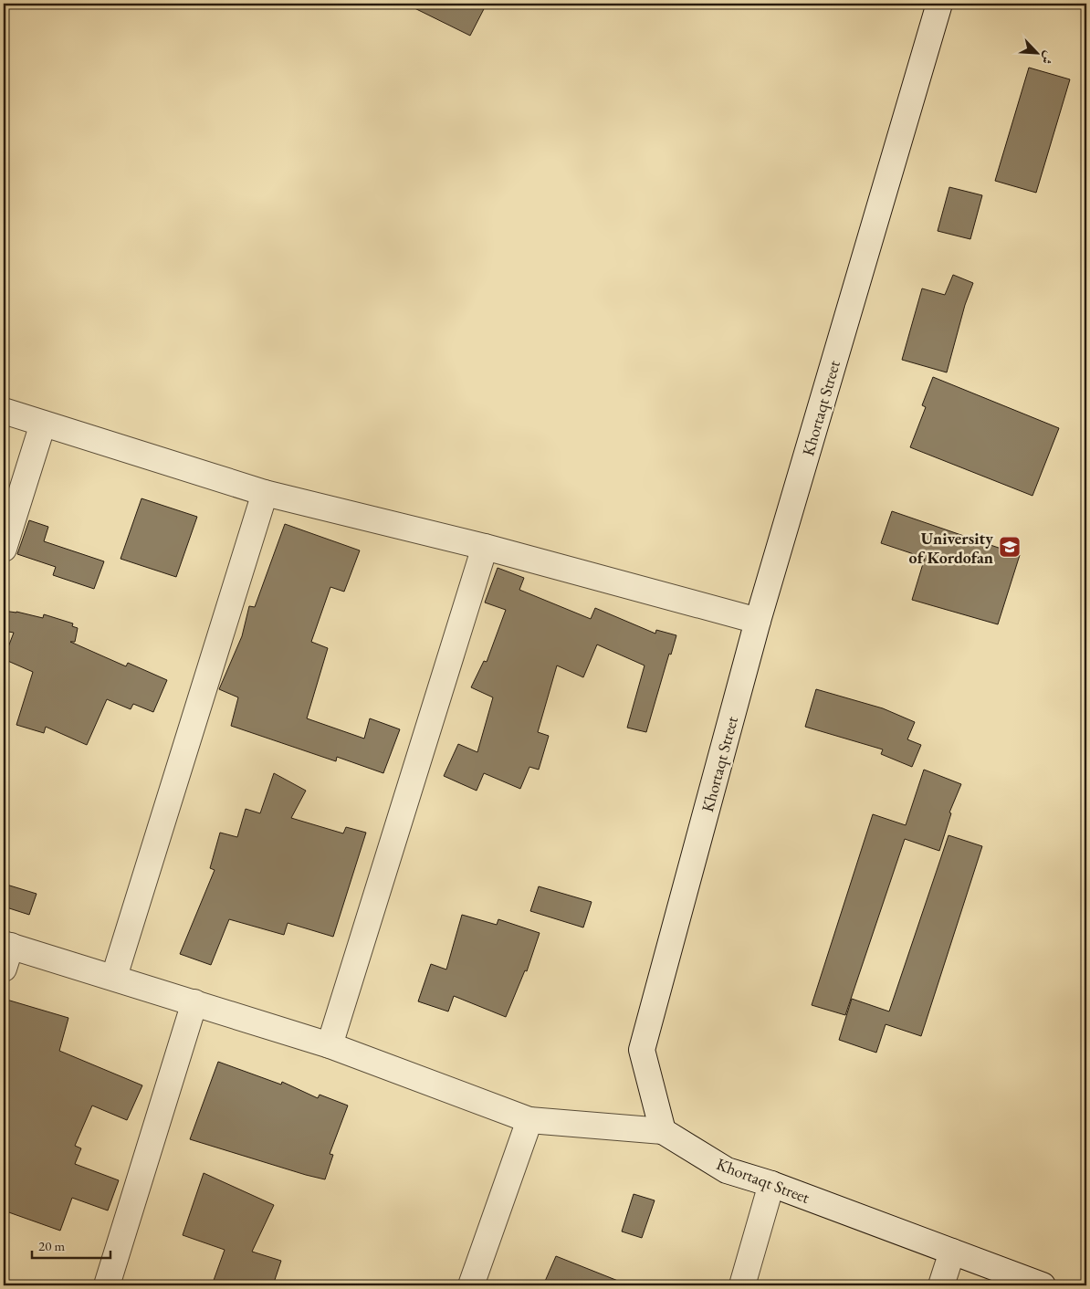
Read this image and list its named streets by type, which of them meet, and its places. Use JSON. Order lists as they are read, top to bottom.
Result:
{
  "streets": {
    "street": ["Khortaqt Street"]
  },
  "places": {
    "school or university": ["University of Kordofan"]
  },
  "scale_bar": "20 m",
  "north": "bottom right"
}
